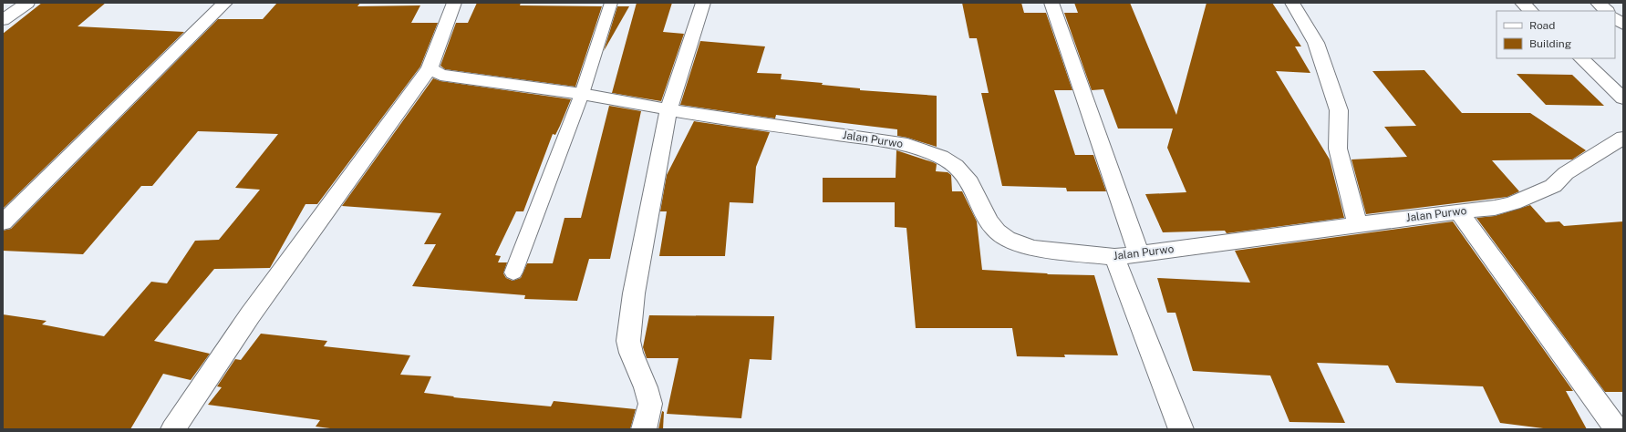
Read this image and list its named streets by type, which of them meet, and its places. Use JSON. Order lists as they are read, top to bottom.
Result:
{
  "streets": {
    "street": ["Jalan Purwo"]
  },
  "legend": ["Road", "Building"]
}
